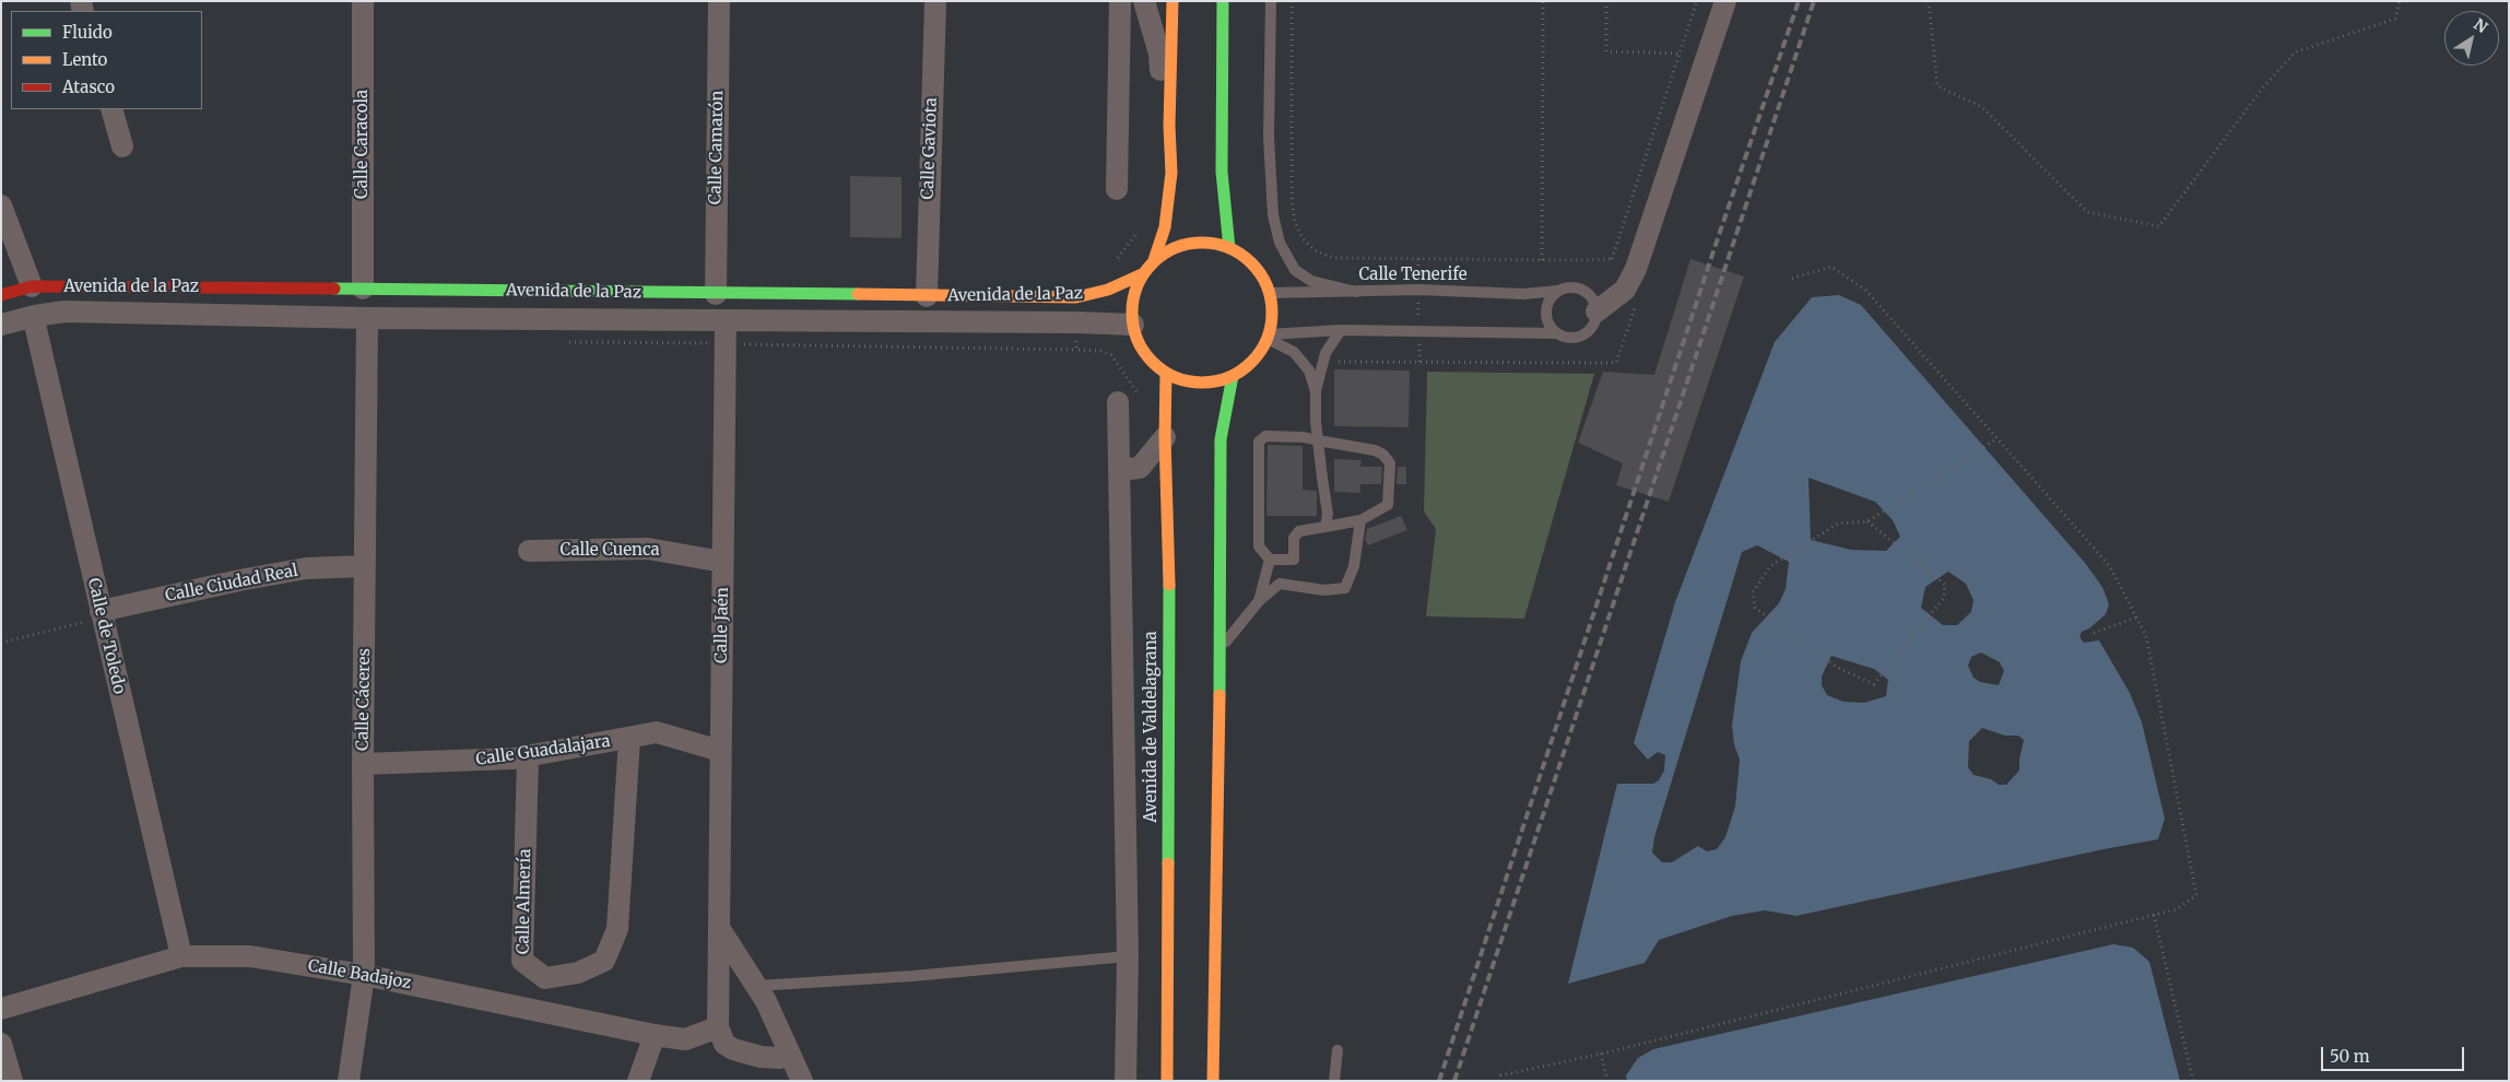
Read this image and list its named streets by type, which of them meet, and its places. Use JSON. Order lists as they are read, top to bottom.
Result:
{
  "streets": {
    "main road": ["Avenida de la Paz", "Avenida de Valdelagrana"],
    "street": [
      "Calle Caracola",
      "Calle Camarón",
      "Calle Gaviota",
      "Calle Cuenca",
      "Calle Ciudad Real",
      "Calle Jaén",
      "Calle de Toledo",
      "Calle Cáceres",
      "Calle Guadalajara",
      "Calle Almería",
      "Calle Badajoz"
    ],
    "lane": ["Calle Tenerife"]
  },
  "crossings": [
    ["Calle Caracola", "Avenida de la Paz"],
    ["Calle Camarón", "Avenida de la Paz"],
    ["Calle Gaviota", "Avenida de la Paz"],
    ["Calle Tenerife", "Avenida de la Paz"],
    ["Calle Tenerife", "Avenida de Valdelagrana"],
    ["Avenida de la Paz", "Calle Jaén"],
    ["Avenida de la Paz", "Calle de Toledo"],
    ["Avenida de la Paz", "Calle Cáceres"],
    ["Avenida de la Paz", "Avenida de Valdelagrana"],
    ["Calle Cuenca", "Calle Jaén"],
    ["Calle Ciudad Real", "Calle de Toledo"],
    ["Calle Ciudad Real", "Calle Cáceres"],
    ["Calle Jaén", "Calle Guadalajara"],
    ["Calle Jaén", "Calle Badajoz"],
    ["Calle de Toledo", "Calle Badajoz"],
    ["Calle Cáceres", "Calle Guadalajara"],
    ["Calle Cáceres", "Calle Badajoz"],
    ["Calle Guadalajara", "Calle Almería"]
  ],
  "legend": ["Fluido", "Lento", "Atasco"],
  "scale_bar": "50 m",
  "north": "top right"
}
